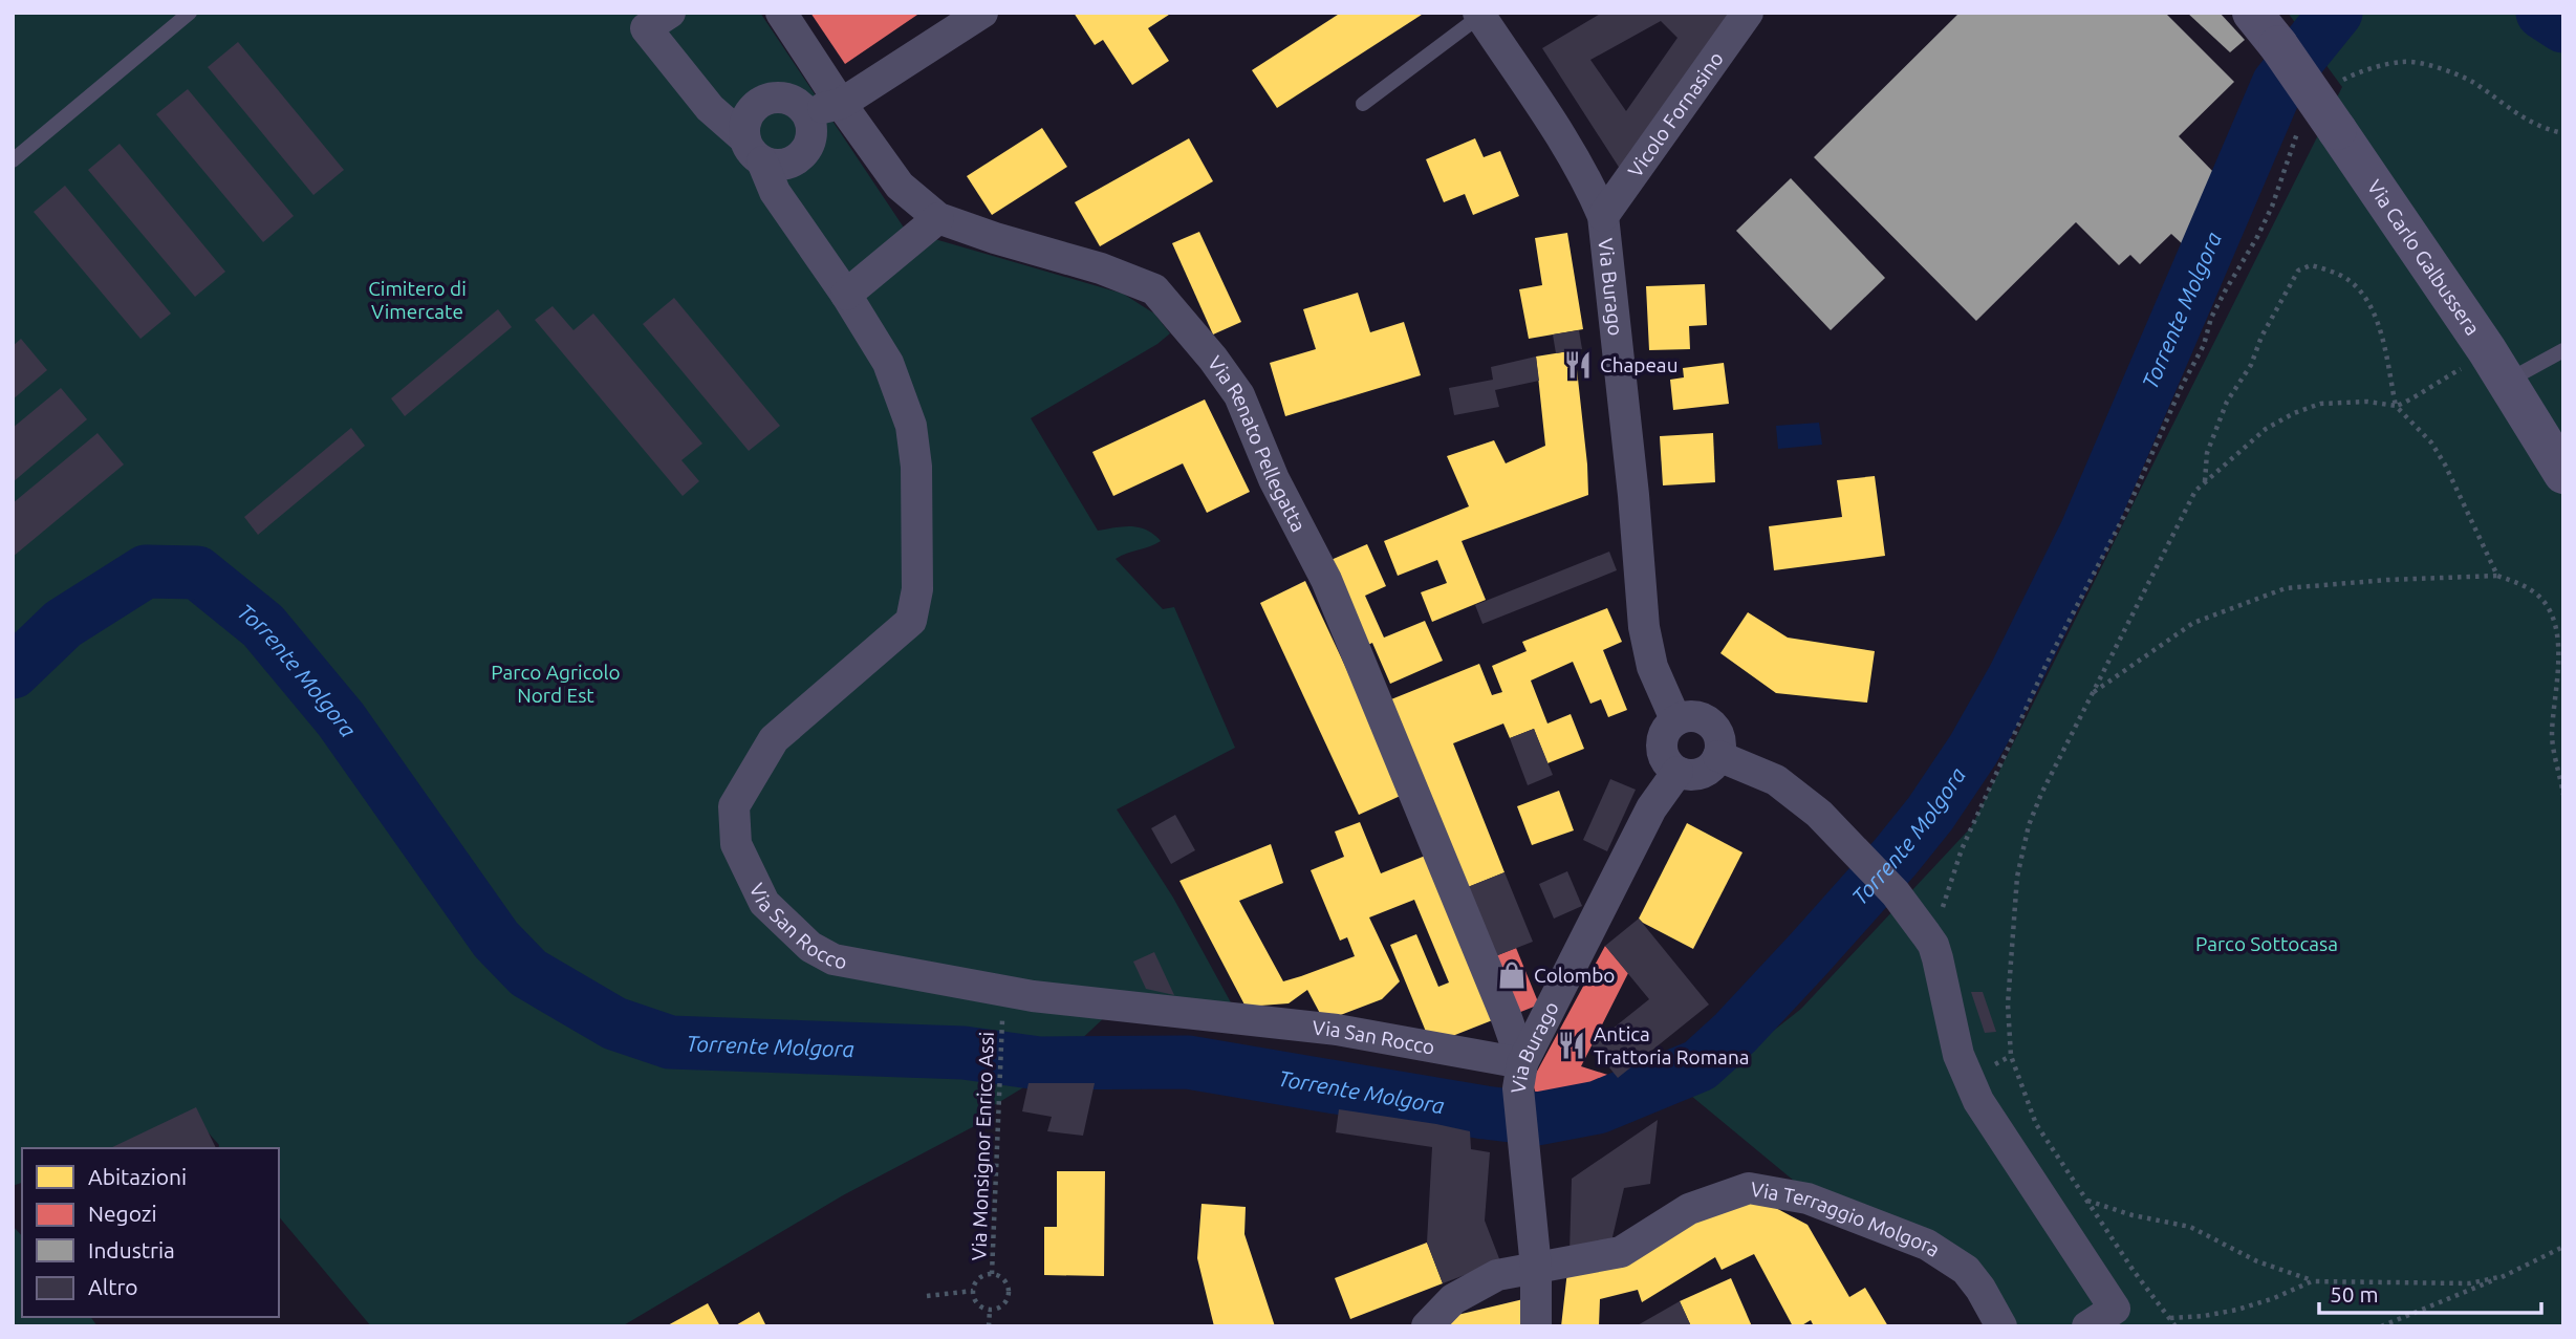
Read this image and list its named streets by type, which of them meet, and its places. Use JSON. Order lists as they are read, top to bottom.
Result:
{
  "streets": {
    "street": [
      "Vicolo Fornasino",
      "Via Carlo Galbussera",
      "Via Burago",
      "Via Renato Pellegatta",
      "Via San Rocco",
      "Via Terraggio Molgora"
    ],
    "path": ["Via Monsignor Enrico Assi"]
  },
  "crossings": [
    ["Vicolo Fornasino", "Via Burago"],
    ["Via Burago", "Via Renato Pellegatta"],
    ["Via Burago", "Via San Rocco"],
    ["Via Burago", "Via Terraggio Molgora"],
    ["Via Renato Pellegatta", "Via San Rocco"]
  ],
  "water": ["Torrente Molgora"],
  "parks": ["Cimitero di Vimercate", "Parco Agricolo Nord Est", "Parco Sottocasa"],
  "places": {
    "restaurant": ["Chapeau", "Antica Trattoria Romana"],
    "shop": ["Colombo"]
  },
  "legend": [
    "Abitazioni",
    "Negozi",
    "Industria",
    "Altro"
  ],
  "scale_bar": "50 m"
}
